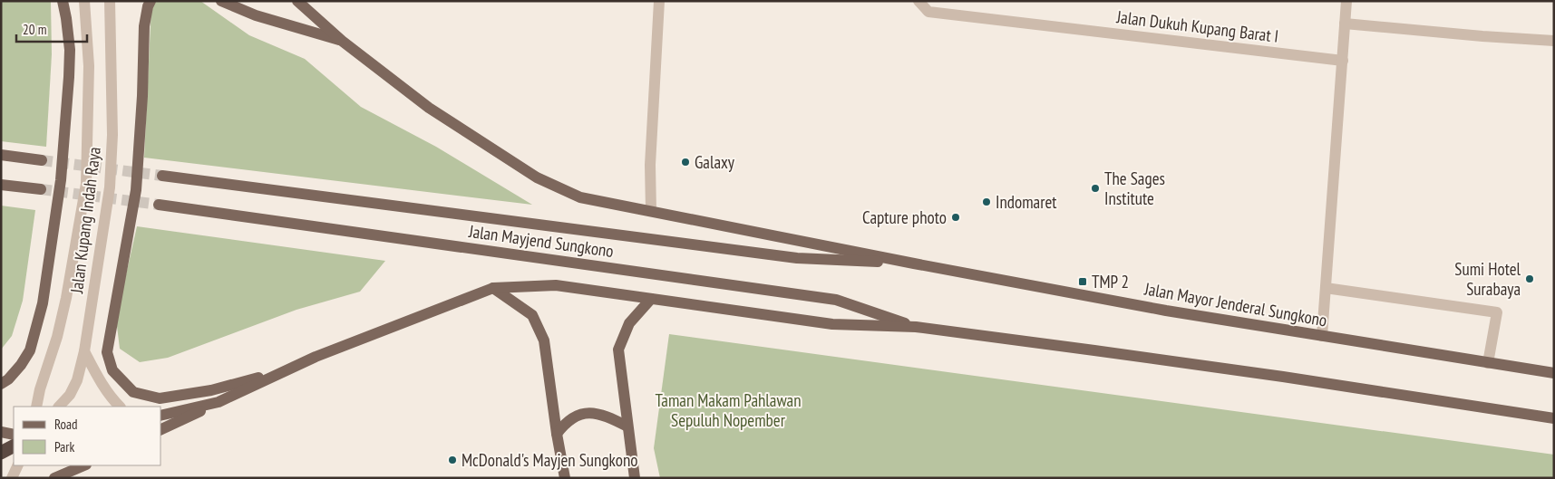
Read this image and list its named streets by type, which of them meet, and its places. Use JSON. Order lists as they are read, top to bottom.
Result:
{
  "streets": {
    "main road": ["Jalan Mayjend Sungkono", "Jalan Mayor Jenderal Sungkono"],
    "street": ["Jalan Dukuh Kupang Barat I", "Jalan Kupang Indah Raya"]
  },
  "crossings": [
    ["Jalan Mayjend Sungkono", "Jalan Mayor Jenderal Sungkono"]
  ],
  "parks": ["Taman Makam Pahlawan Sepuluh Nopember"],
  "places": {
    "other": [
      "Galaxy",
      "The Sages Institute",
      "Indomaret",
      "Capture photo",
      "Sumi Hotel Surabaya",
      "McDonald's Mayjen Sungkono"
    ],
    "transit": ["TMP 2"]
  },
  "legend": ["Road", "Park"],
  "scale_bar": "20 m"
}
